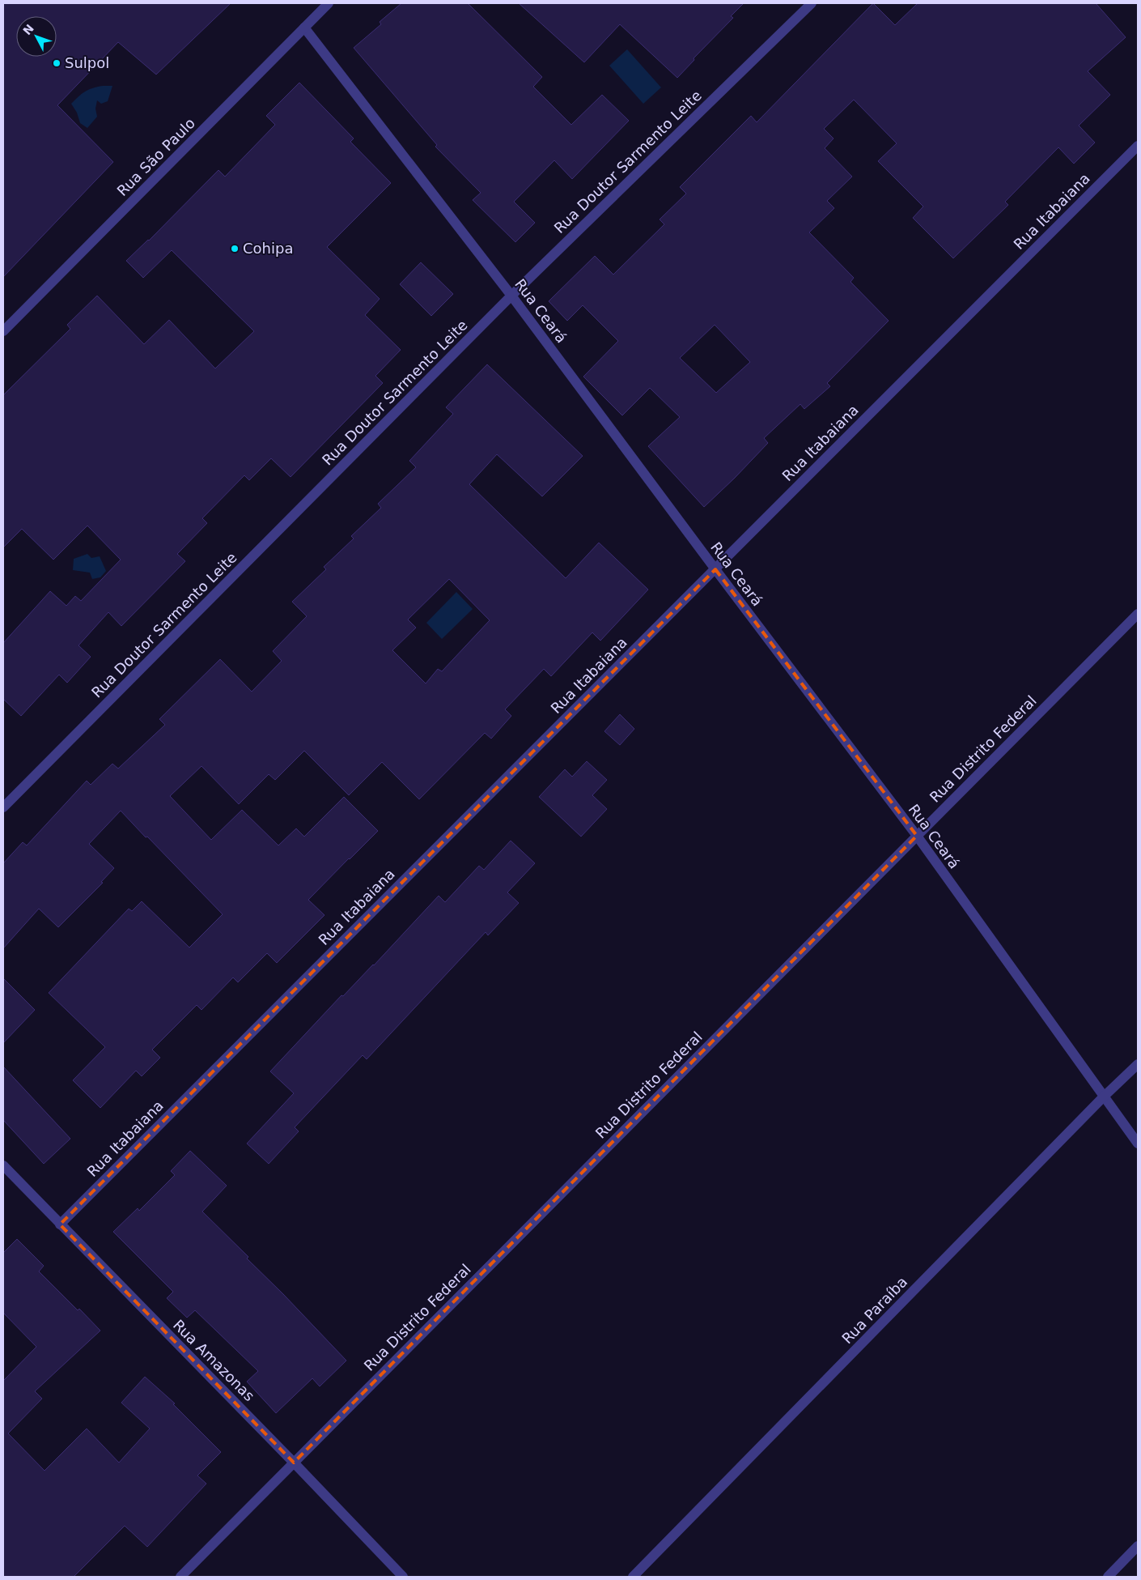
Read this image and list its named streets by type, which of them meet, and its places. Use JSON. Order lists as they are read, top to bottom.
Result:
{
  "streets": {
    "street": [
      "Rua São Paulo",
      "Rua Doutor Sarmento Leite",
      "Rua Itabaiana",
      "Rua Ceará",
      "Rua Distrito Federal",
      "Rua Paraíba",
      "Rua Amazonas"
    ]
  },
  "crossings": [
    ["Rua São Paulo", "Rua Ceará"],
    ["Rua Doutor Sarmento Leite", "Rua Ceará"],
    ["Rua Itabaiana", "Rua Ceará"],
    ["Rua Itabaiana", "Rua Amazonas"],
    ["Rua Ceará", "Rua Distrito Federal"],
    ["Rua Ceará", "Rua Paraíba"],
    ["Rua Distrito Federal", "Rua Amazonas"]
  ],
  "places": ["Sulpol", "Cohipa"],
  "north": "top left"
}
